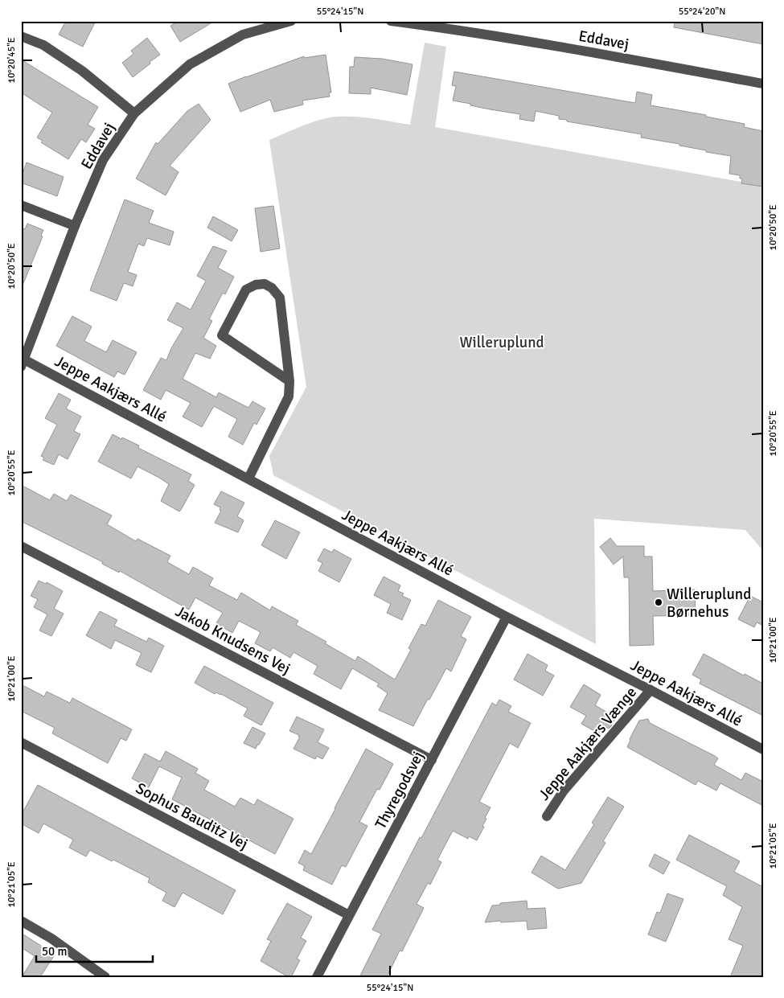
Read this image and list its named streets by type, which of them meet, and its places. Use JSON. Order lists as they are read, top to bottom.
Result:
{
  "streets": {
    "street": [
      "Eddavej",
      "Jeppe Aakjærs Allé",
      "Jakob Knudsens Vej",
      "Jeppe Aakjærs Vænge",
      "Thyregodsvej",
      "Sophus Bauditz Vej"
    ]
  },
  "crossings": [
    ["Eddavej", "Jeppe Aakjærs Allé"],
    ["Jeppe Aakjærs Allé", "Jeppe Aakjærs Vænge"],
    ["Jeppe Aakjærs Allé", "Thyregodsvej"],
    ["Jakob Knudsens Vej", "Thyregodsvej"],
    ["Thyregodsvej", "Sophus Bauditz Vej"]
  ],
  "parks": ["Willeruplund"],
  "places": ["Willeruplund Børnehus"],
  "scale_bar": "50 m",
  "coordinates": [
    "55°24'15\"N",
    "55°24'20\"N",
    "10°20'45\"E",
    "10°20'50\"E",
    "10°20'55\"E",
    "10°21'00\"E",
    "10°21'05\"E"
  ]
}
